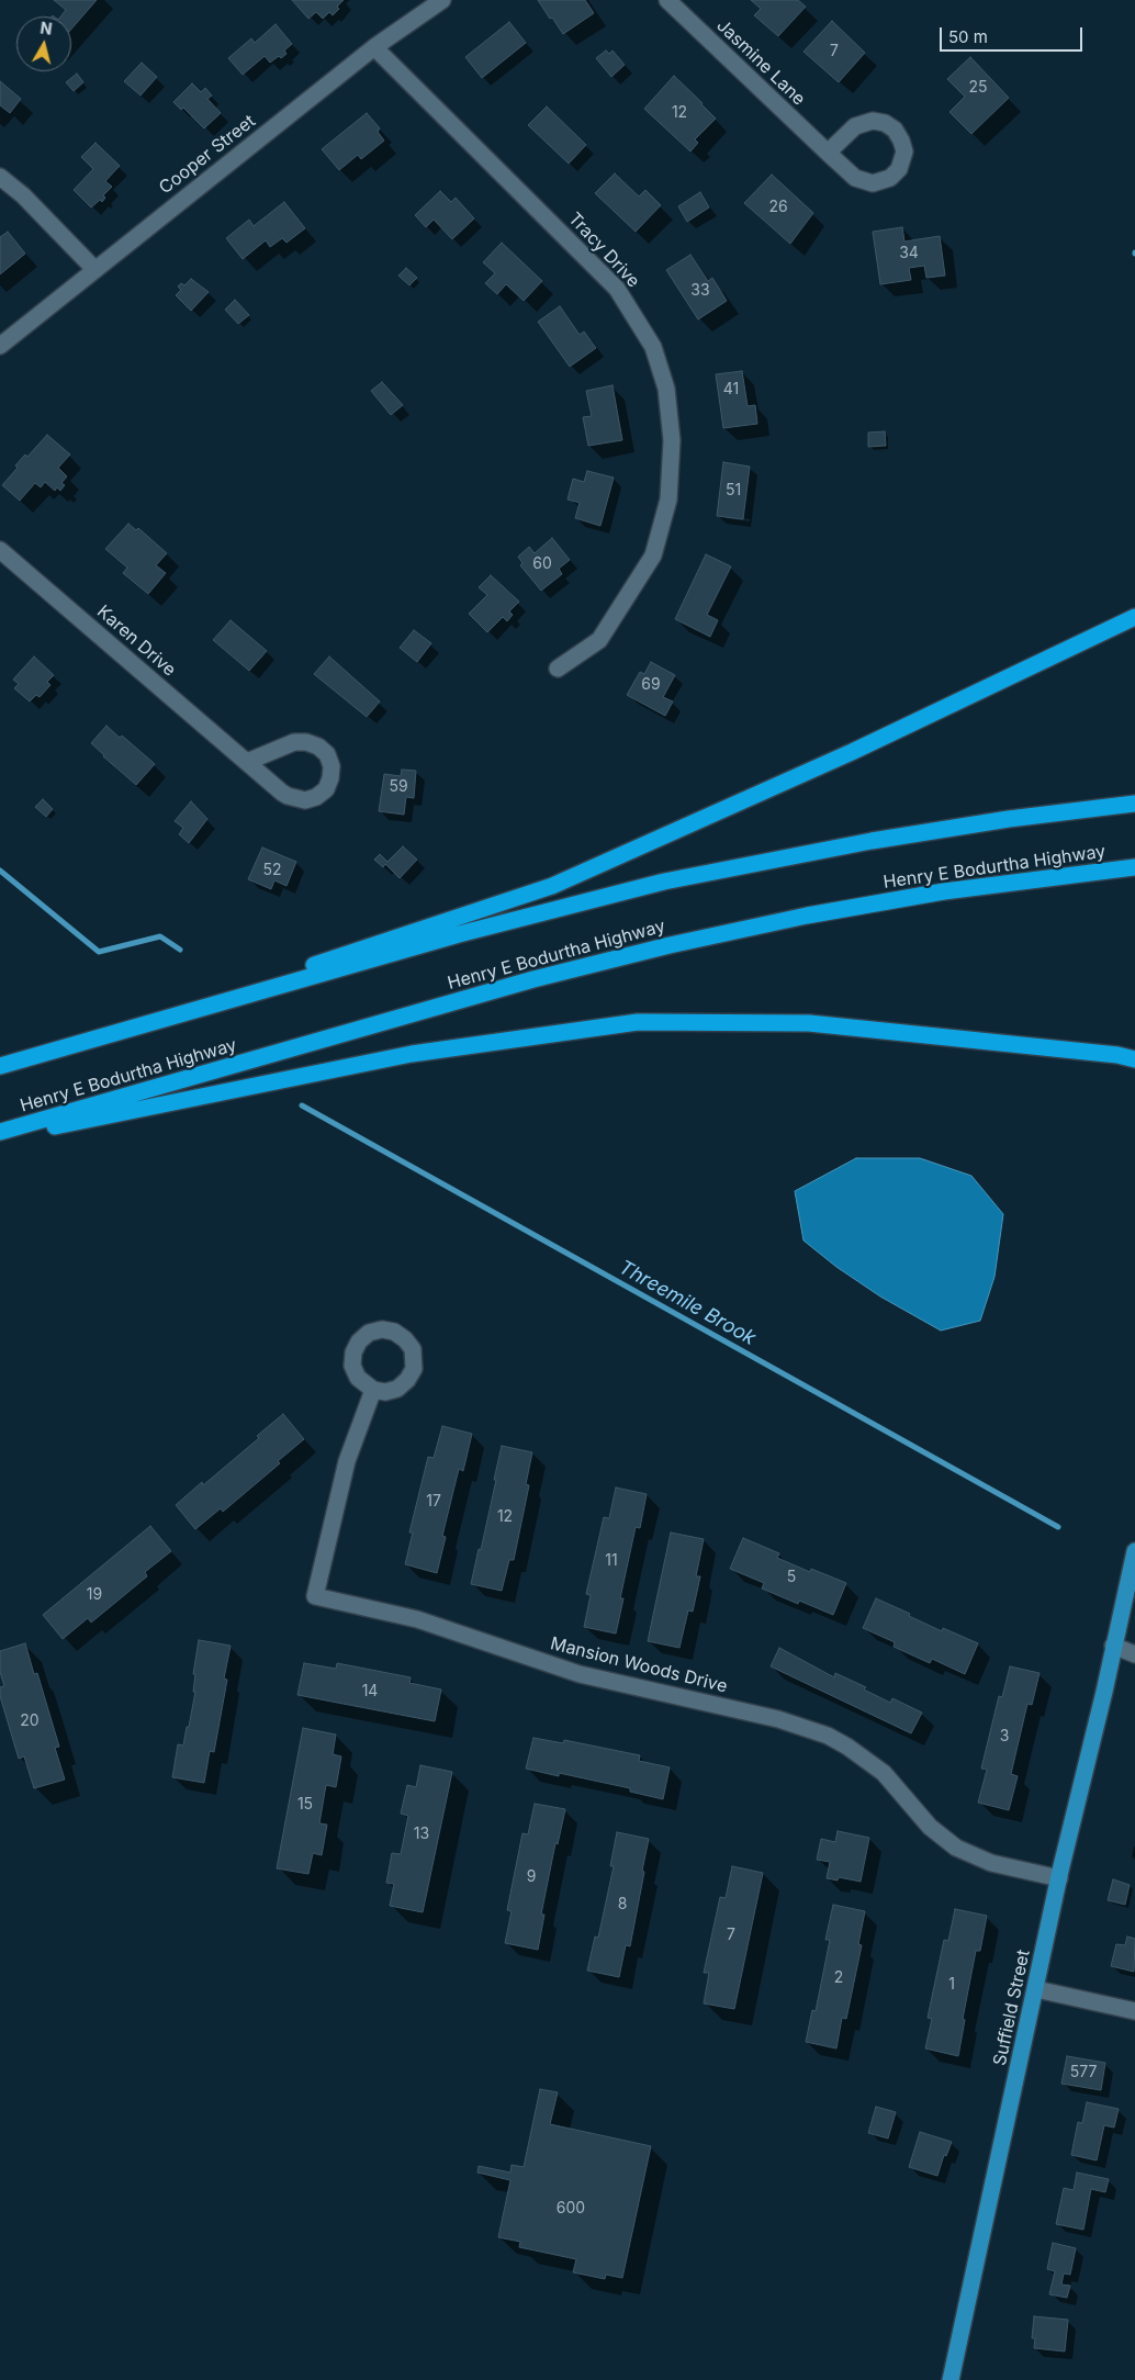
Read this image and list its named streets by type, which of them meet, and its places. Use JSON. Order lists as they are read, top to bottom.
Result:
{
  "streets": {
    "highway": ["Henry E Bodurtha Highway"],
    "main road": ["Suffield Street"],
    "street": [
      "Jasmine Lane",
      "Cooper Street",
      "Tracy Drive",
      "Karen Drive",
      "Mansion Woods Drive"
    ]
  },
  "crossings": [
    ["Cooper Street", "Tracy Drive"],
    ["Mansion Woods Drive", "Suffield Street"]
  ],
  "water": ["Threemile Brook"],
  "house_numbers": [
    "7",
    "25",
    "12",
    "26",
    "34",
    "33",
    "41",
    "51",
    "60",
    "69",
    "59",
    "52",
    "17",
    "12",
    "11",
    "5",
    "19",
    "14",
    "20",
    "3",
    "15",
    "13",
    "9",
    "8",
    "7",
    "2",
    "1",
    "577",
    "600"
  ],
  "scale_bar": "50 m",
  "north": "top"
}
